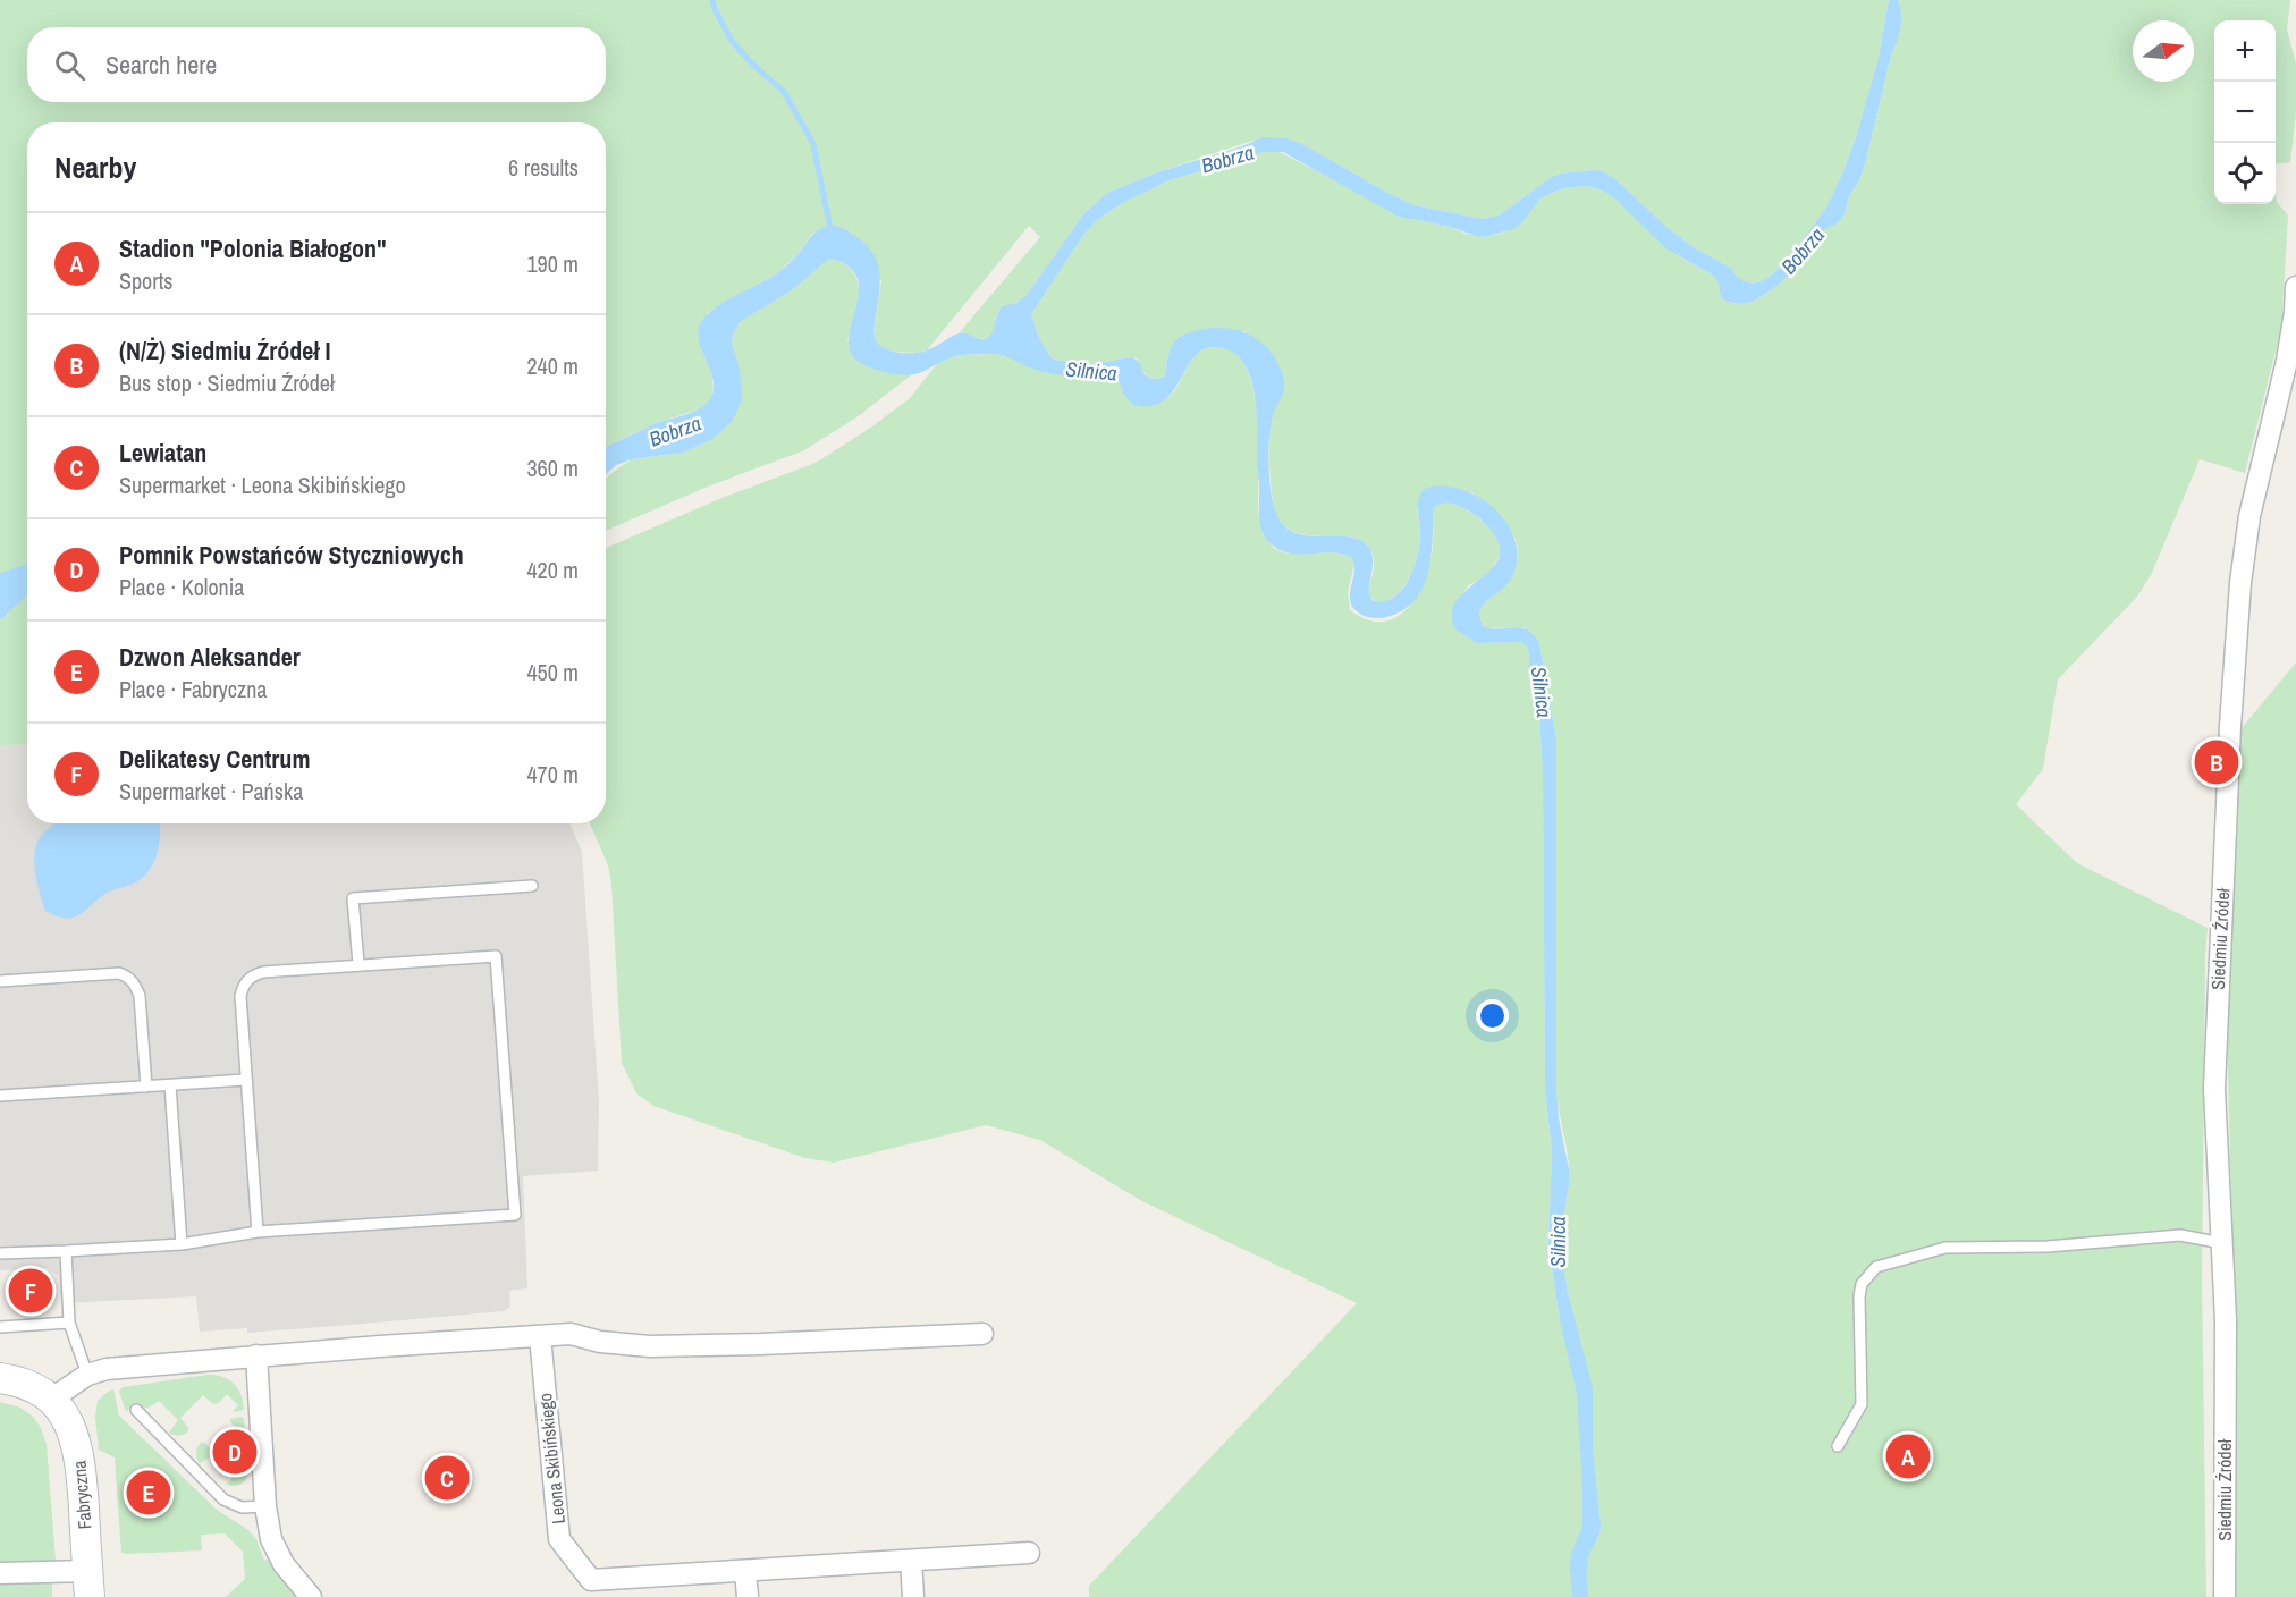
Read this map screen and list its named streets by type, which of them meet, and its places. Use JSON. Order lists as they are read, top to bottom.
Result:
{
  "streets": {
    "main road": ["Fabryczna"],
    "street": ["Siedmiu Źródeł", "Leona Skibińskiego"]
  },
  "water": ["Bobrza", "Silnica"],
  "north": "right",
  "page": {
    "map_buttons": ["+", "−"],
    "search": "Search here",
    "heading": ["Nearby", "6 results"],
    "list": [
      {
        "mark": "A",
        "name": "Stadion \"Polonia Białogon\"",
        "note": "Sports",
        "value": "190 m"
      },
      {
        "mark": "B",
        "name": "(N/Ż) Siedmiu Źródeł I",
        "note": "Bus stop · Siedmiu Źródeł",
        "value": "240 m"
      },
      {
        "mark": "C",
        "name": "Lewiatan",
        "note": "Supermarket · Leona Skibińskiego",
        "value": "360 m"
      },
      {
        "mark": "D",
        "name": "Pomnik Powstańców Styczniowych",
        "note": "Place · Kolonia",
        "value": "420 m"
      },
      {
        "mark": "E",
        "name": "Dzwon Aleksander",
        "note": "Place · Fabryczna",
        "value": "450 m"
      },
      {
        "mark": "F",
        "name": "Delikatesy Centrum",
        "note": "Supermarket · Pańska",
        "value": "470 m"
      }
    ],
    "pins": [
      "B",
      "F",
      "D",
      "A",
      "C",
      "E"
    ]
  }
}
